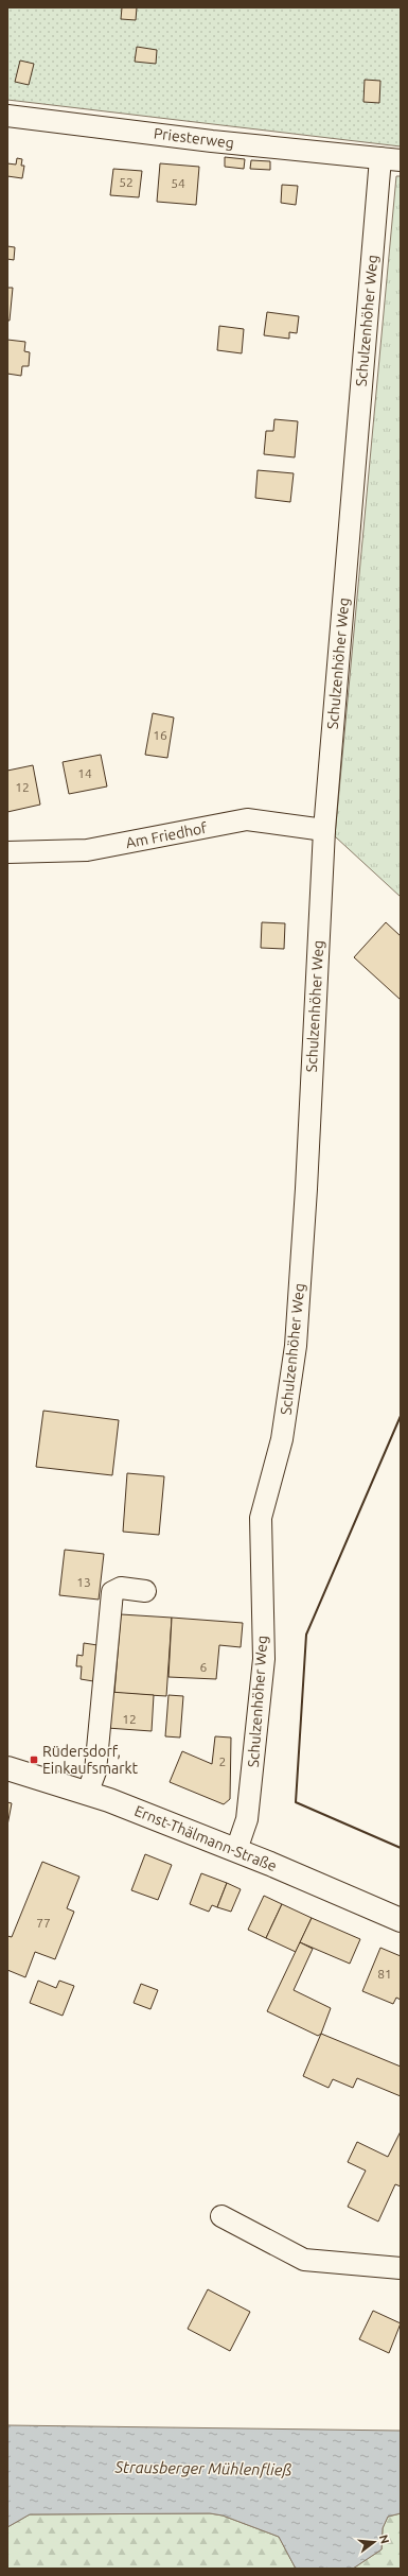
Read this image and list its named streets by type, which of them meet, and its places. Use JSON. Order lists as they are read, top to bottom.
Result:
{
  "streets": {
    "main road": ["Ernst-Thälmann-Straße"],
    "street": ["Priesterweg", "Schulzenhöher Weg", "Am Friedhof"]
  },
  "crossings": [
    ["Priesterweg", "Schulzenhöher Weg"],
    ["Schulzenhöher Weg", "Am Friedhof"],
    ["Schulzenhöher Weg", "Ernst-Thälmann-Straße"]
  ],
  "water": ["Strausberger Mühlenfließ"],
  "places": {
    "transit": ["Rüdersdorf, Einkaufsmarkt"]
  },
  "house_numbers": [
    "52",
    "54",
    "16",
    "14",
    "12",
    "13",
    "6",
    "12",
    "2",
    "77",
    "81"
  ],
  "north": "right"
}
